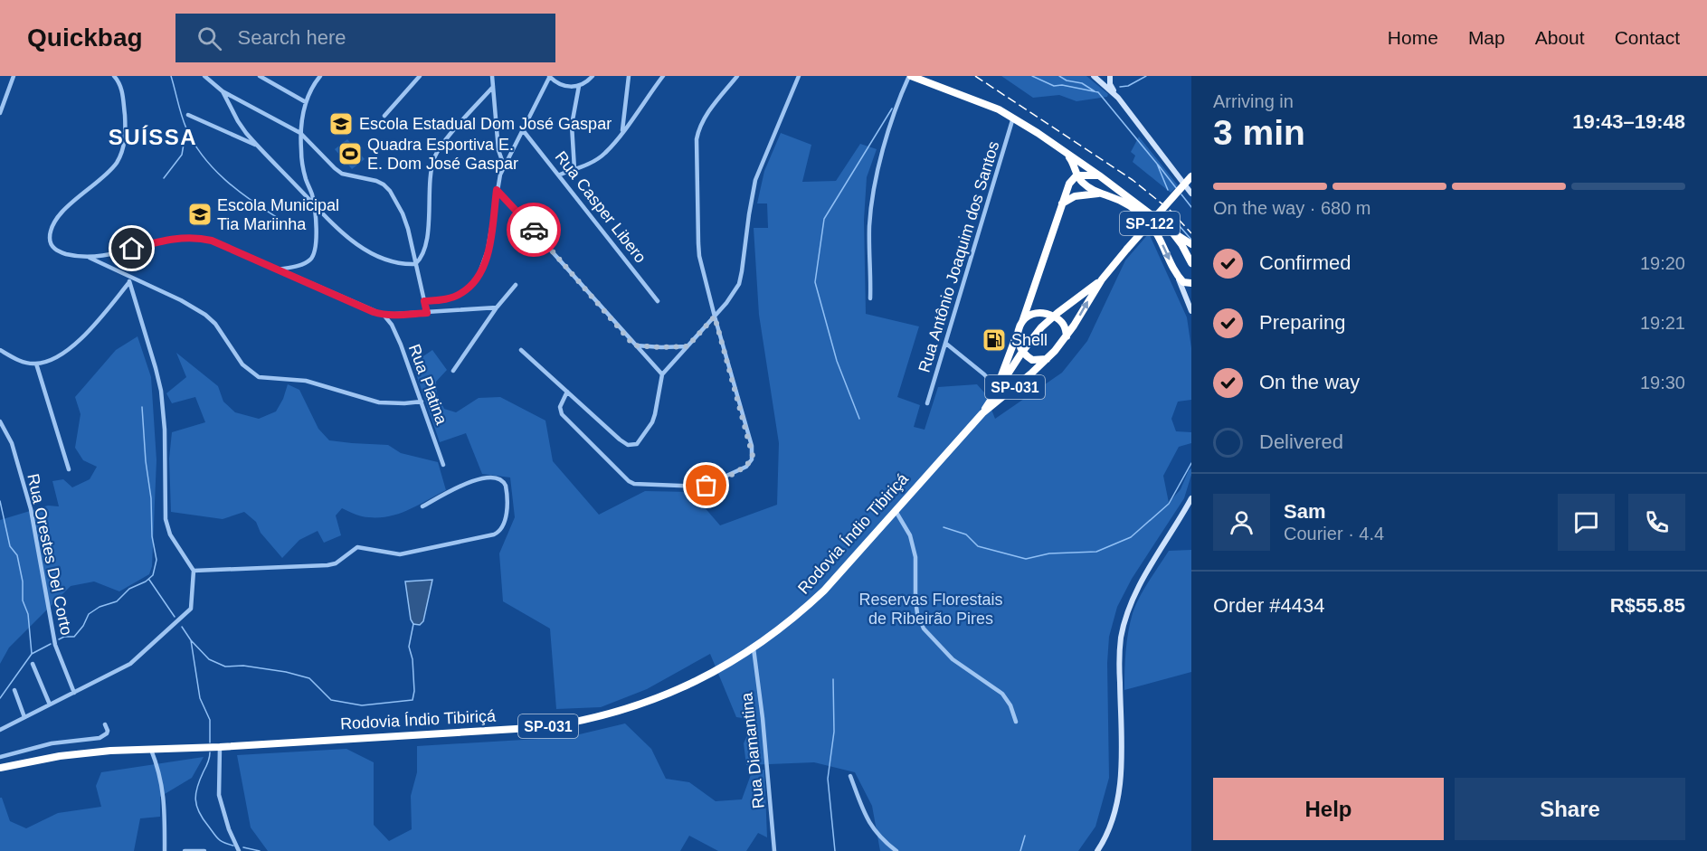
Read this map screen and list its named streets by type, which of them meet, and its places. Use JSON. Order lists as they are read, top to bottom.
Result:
{
  "streets": {
    "highway": ["SP-122", "SP-031", "Rodovia Índio Tibiriçá"],
    "street": [
      "Rua Casper Libero",
      "Rua Antônio Joaquim dos Santos",
      "Rua Platina",
      "Rua Orestes Del Corto",
      "Rua Diamantina"
    ]
  },
  "crossings": [
    ["Rodovia Índio Tibiriçá", "Rua Diamantina"]
  ],
  "districts": ["SUÍSSA"],
  "parks": ["Reservas Florestais de Ribeirão Pires"],
  "places": {
    "school or university": ["Escola Estadual Dom José Gaspar", "Escola Municipal Tia Mariinha"],
    "sports": ["Quadra Esportiva E. E. Dom José Gaspar"],
    "fuel station": ["Shell"]
  },
  "page": {
    "header": "Quickbag",
    "search": "Search here",
    "nav": [
      "Home",
      "Map",
      "About",
      "Contact"
    ],
    "heading": ["3 min", "Arriving in", "19:43–19:48"],
    "panel": [
      "Sam",
      "Courier · 4.4",
      "Order #4434",
      "R$55.85"
    ],
    "bar": "On the way · 680 m",
    "list": [
      ["Confirmed", "19:20"],
      ["Preparing", "19:21"],
      ["On the way", "19:30"],
      "Delivered"
    ],
    "buttons": ["Help", "Share"]
  }
}
